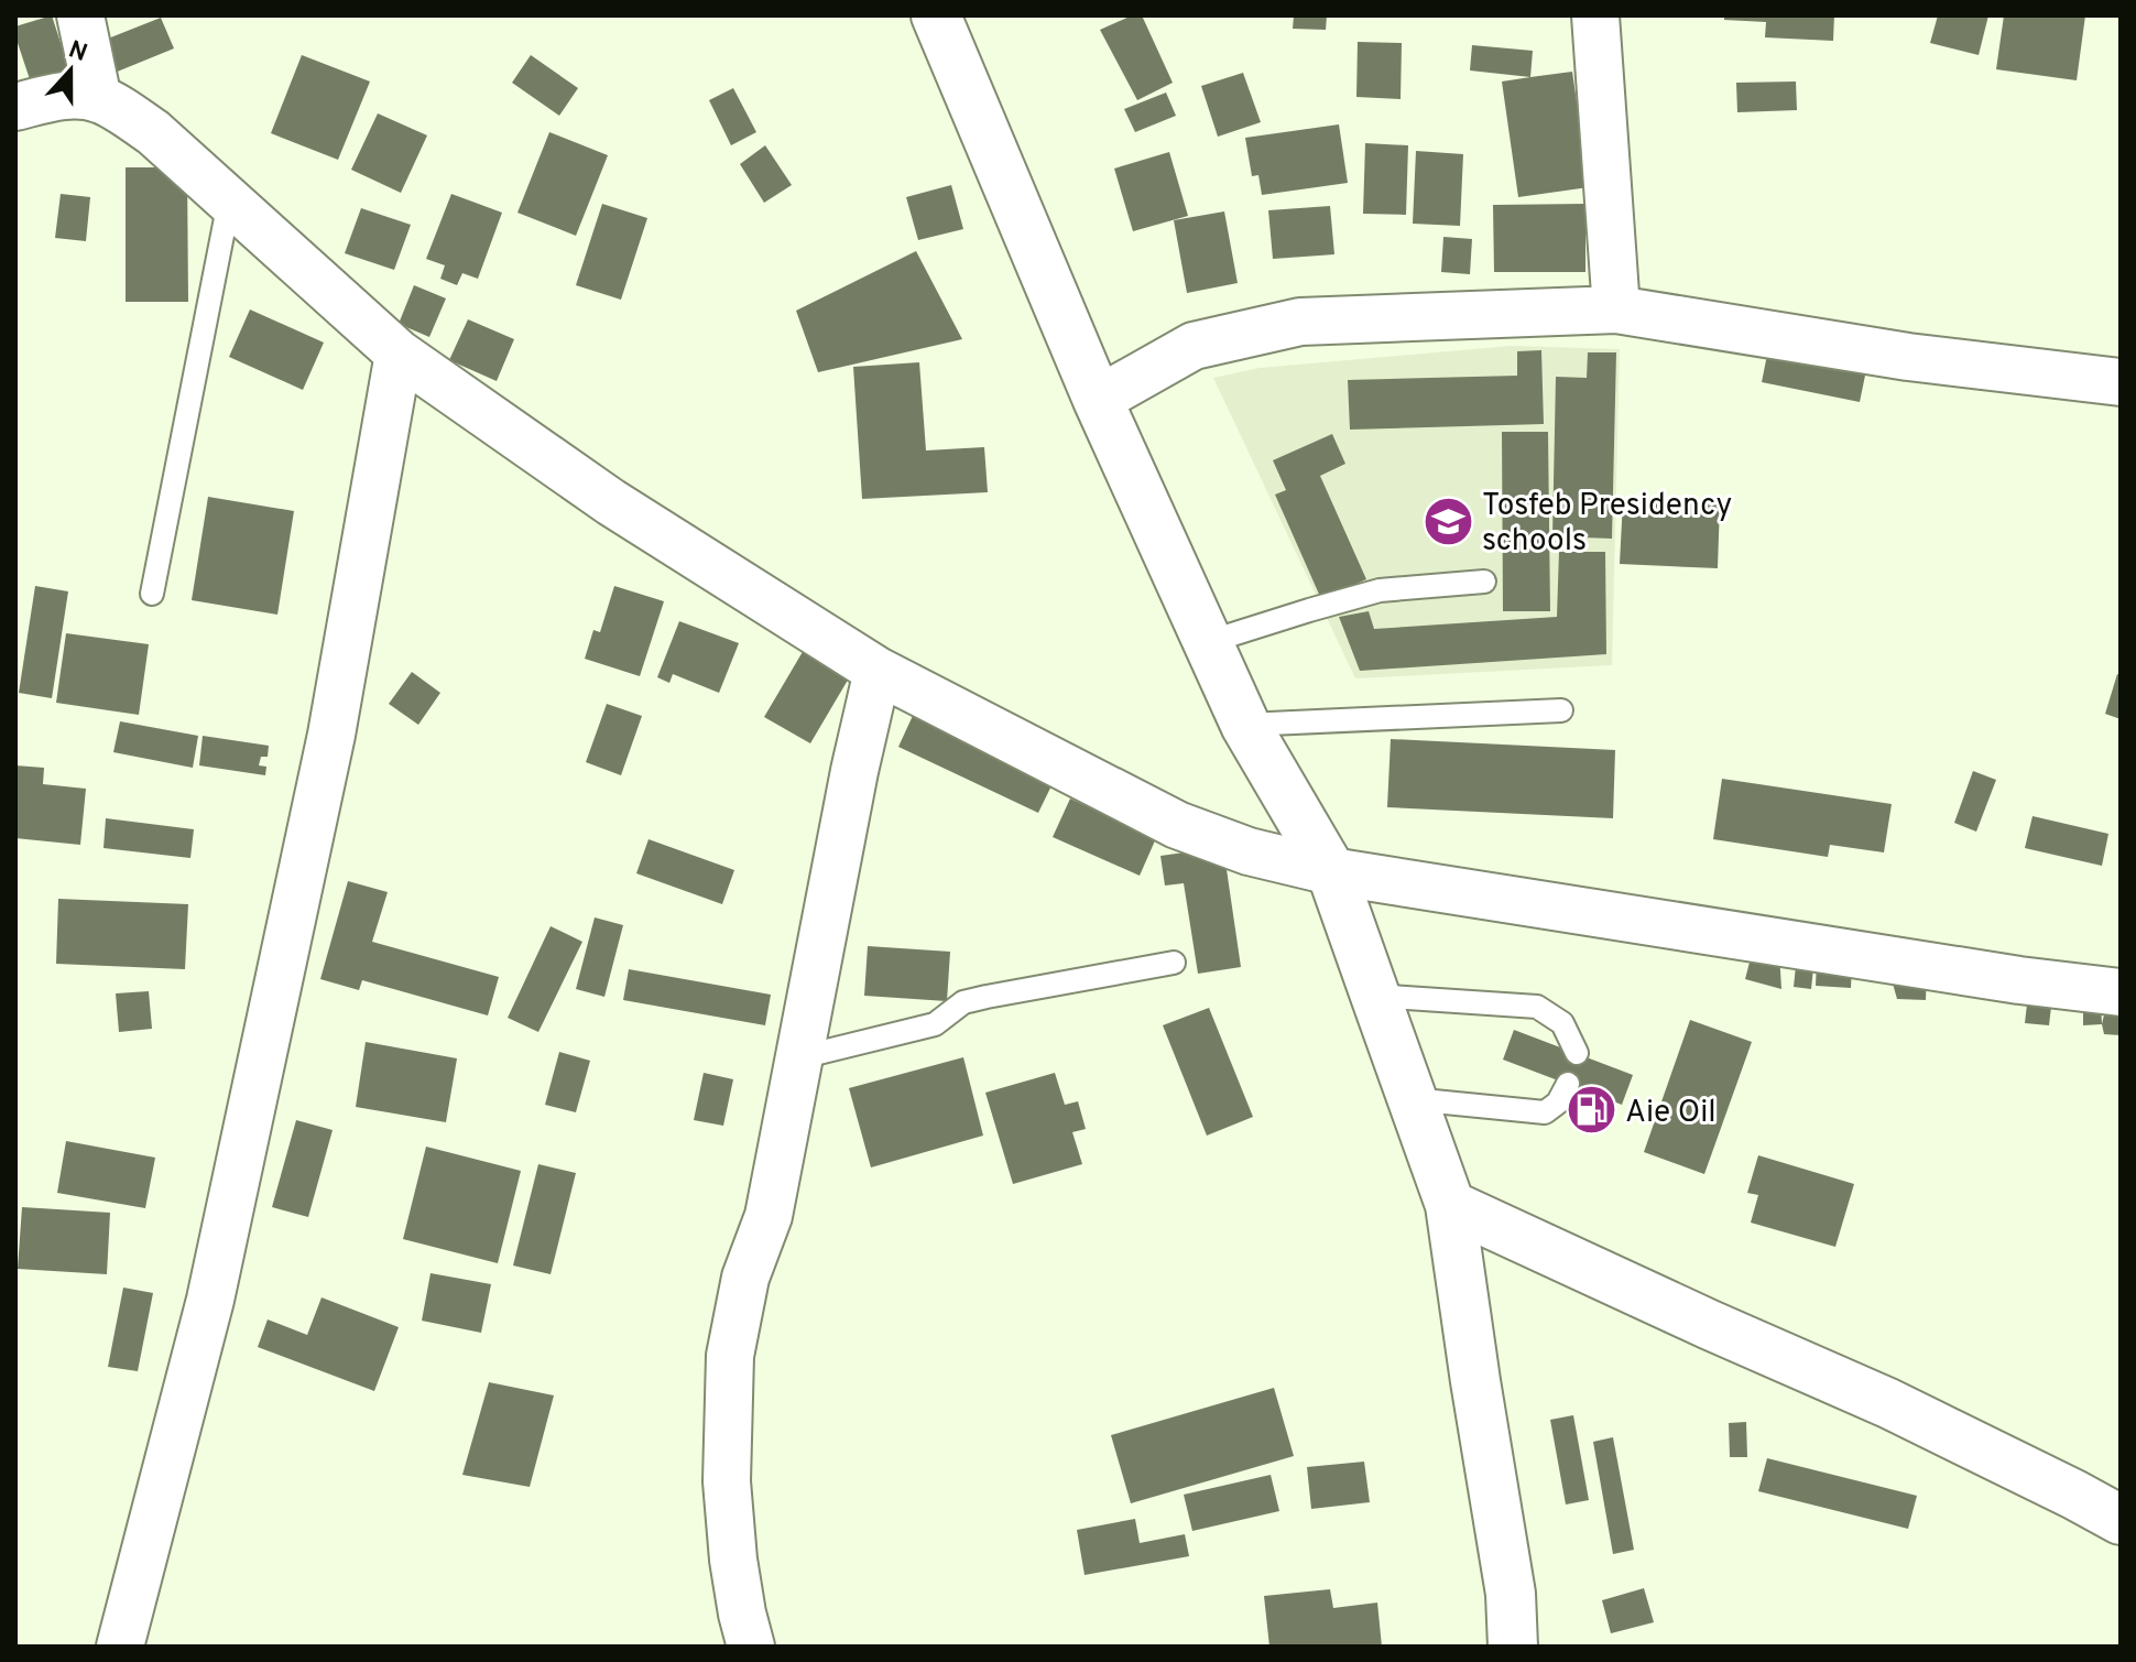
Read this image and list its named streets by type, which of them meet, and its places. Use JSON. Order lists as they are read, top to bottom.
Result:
{
  "places": {
    "school or university": ["Tosfeb Presidency schools"],
    "fuel station": ["Aie Oil"]
  },
  "north": "top"
}
